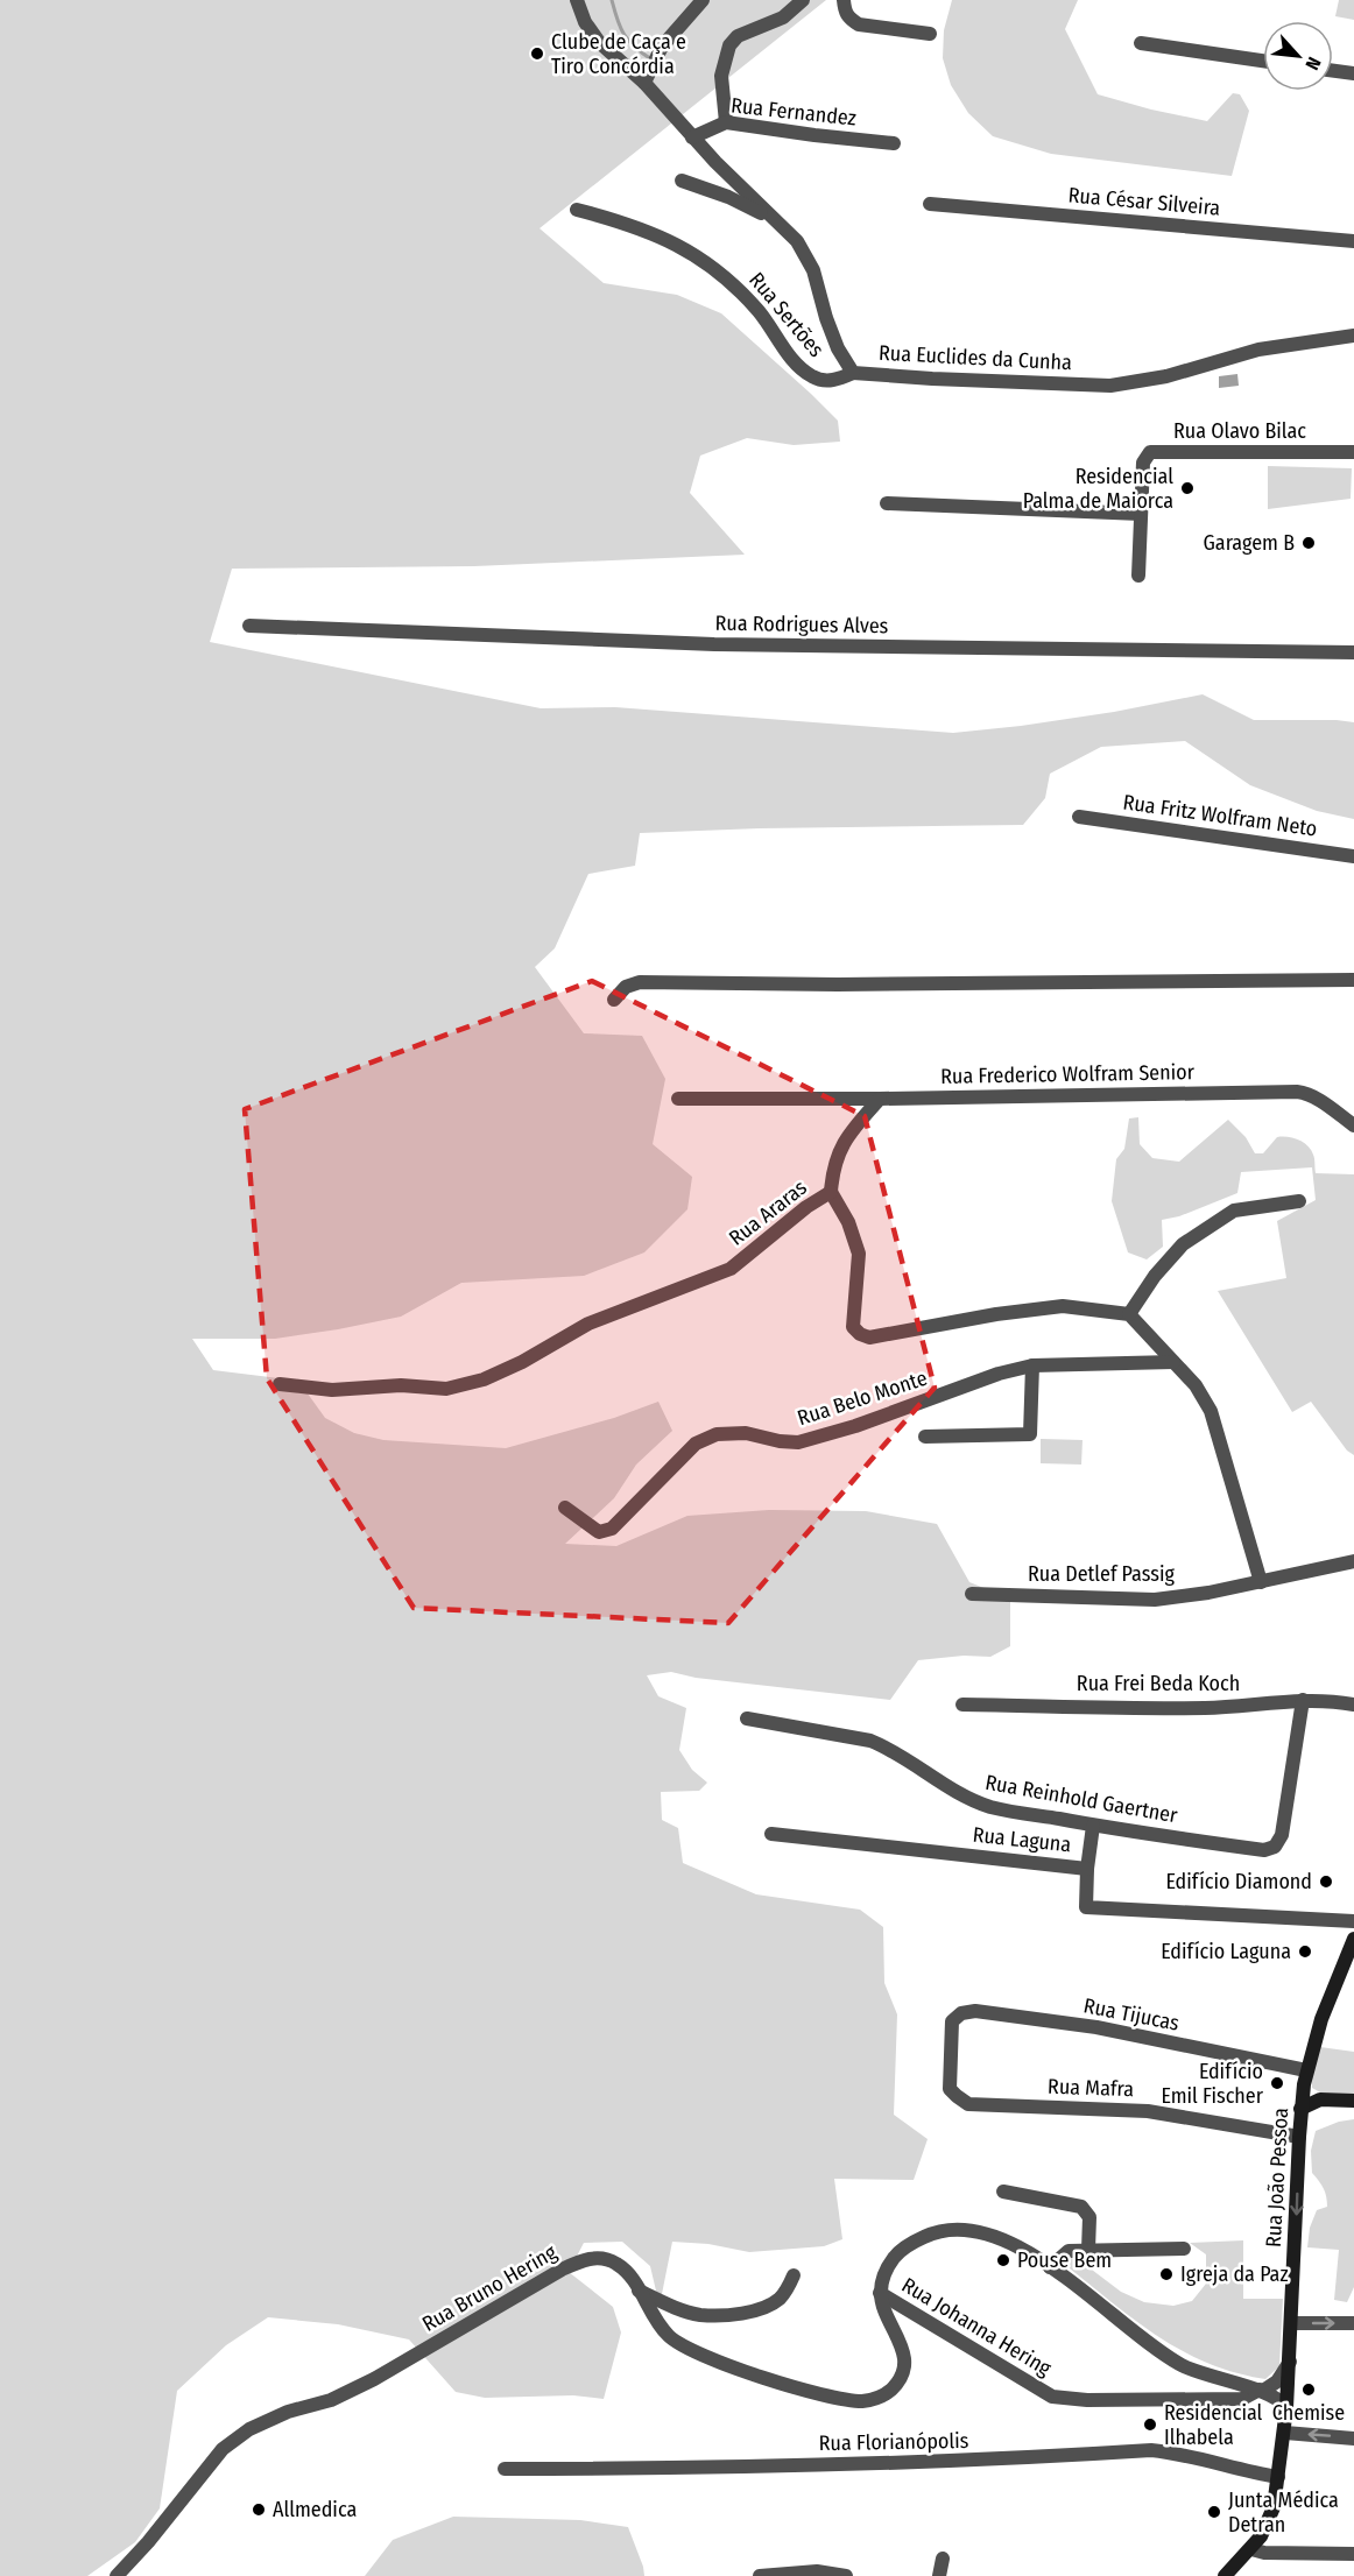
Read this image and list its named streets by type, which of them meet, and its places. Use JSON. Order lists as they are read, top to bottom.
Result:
{
  "streets": {
    "main road": ["Rua João Pessoa"],
    "street": [
      "Rua Fernandez",
      "Rua César Silveira",
      "Rua Sertões",
      "Rua Euclides da Cunha",
      "Rua Olavo Bilac",
      "Rua Rodrigues Alves",
      "Rua Fritz Wolfram Neto",
      "Rua Frederico Wolfram Senior",
      "Rua Araras",
      "Rua Belo Monte",
      "Rua Detlef Passig",
      "Rua Frei Beda Koch",
      "Rua Reinhold Gaertner",
      "Rua Laguna",
      "Rua Tijucas",
      "Rua Mafra",
      "Rua Bruno Hering",
      "Rua Johanna Hering",
      "Rua Florianópolis"
    ]
  },
  "crossings": [
    ["Rua Fernandez", "Rua Euclides da Cunha"],
    ["Rua Sertões", "Rua Euclides da Cunha"],
    ["Rua Frei Beda Koch", "Rua Reinhold Gaertner"],
    ["Rua Tijucas", "Rua Mafra"],
    ["Rua Tijucas", "Rua João Pessoa"],
    ["Rua Mafra", "Rua João Pessoa"],
    ["Rua João Pessoa", "Rua Florianópolis"],
    ["Rua Bruno Hering", "Rua Johanna Hering"]
  ],
  "places": [
    "Clube de Caça e Tiro Concórdia",
    "Residencial Palma de Maiorca",
    "Garagem B",
    "Edifício Diamond",
    "Edifício Laguna",
    "Edifício Emil Fischer",
    "Pouse Bem",
    "Igreja da Paz",
    "Chemise",
    "Residencial Ilhabela",
    "Allmedica",
    "Junta Médica Detran"
  ],
  "north": "bottom right"
}
